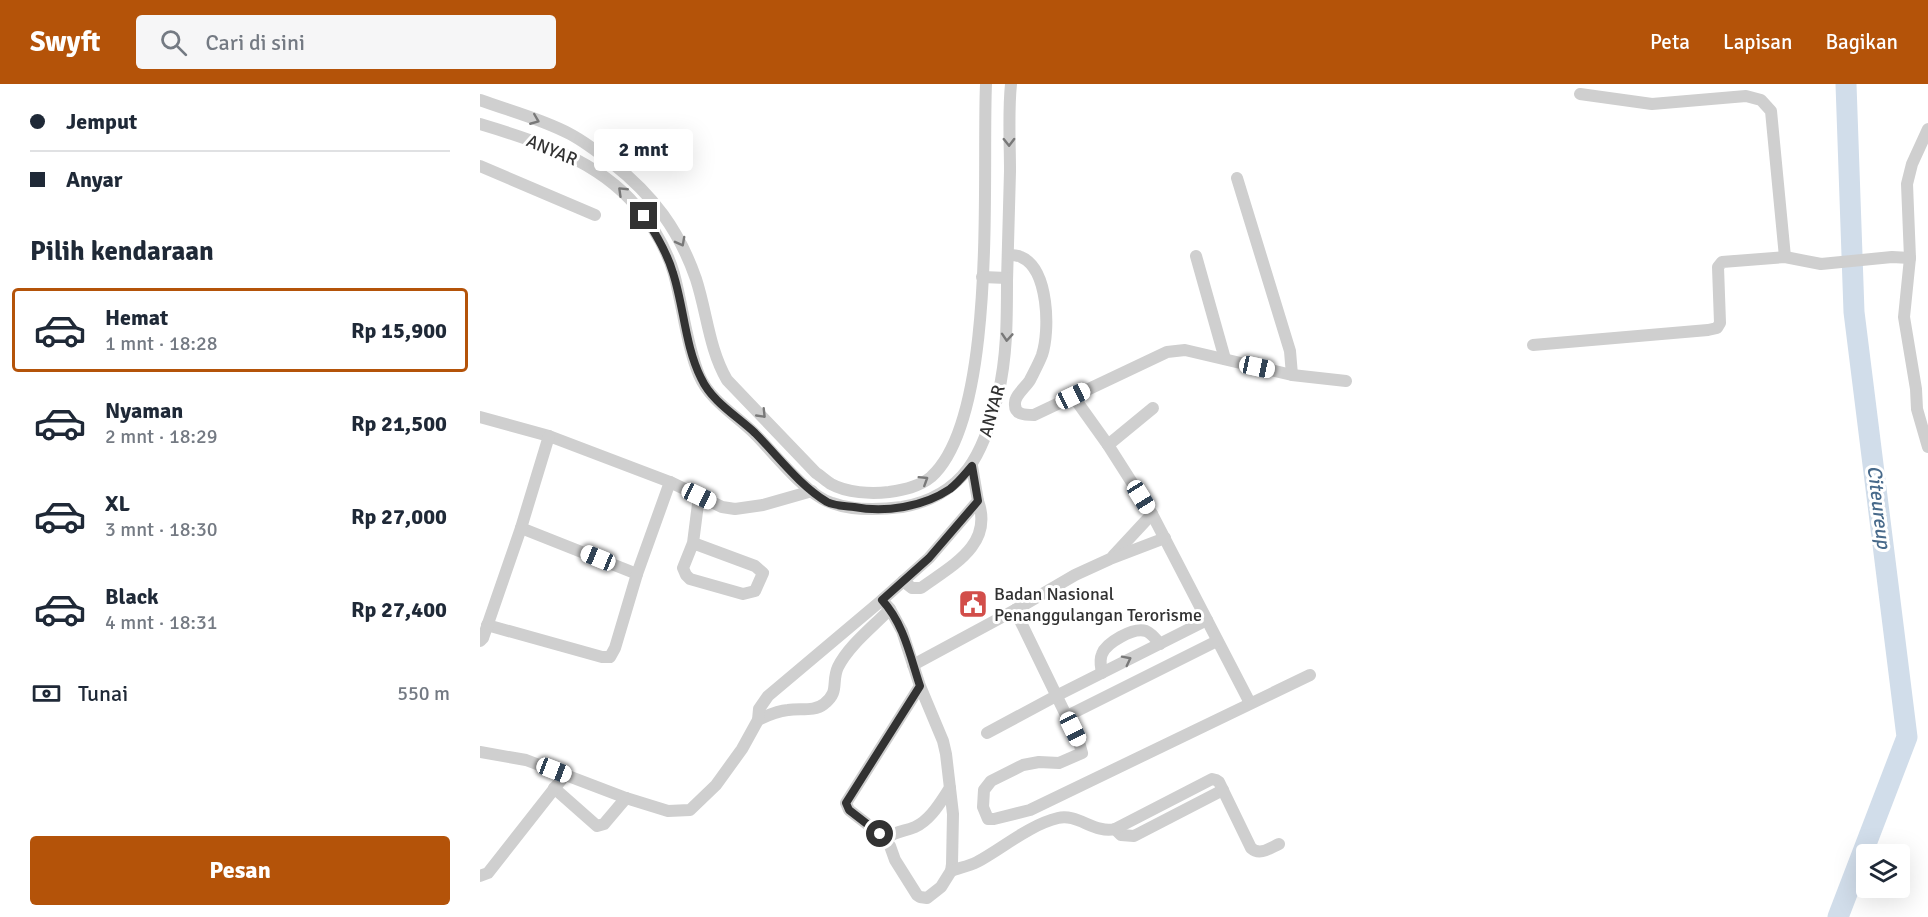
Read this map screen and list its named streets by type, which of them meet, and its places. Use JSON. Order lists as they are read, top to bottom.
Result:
{
  "streets": {
    "street": ["ANYAR"]
  },
  "water": ["Citeureup"],
  "places": {
    "public building": ["Badan Nasional Penanggulangan Terorisme"]
  },
  "page": {
    "header": "Swyft",
    "search": "Cari di sini",
    "nav": ["Peta", "Lapisan", "Bagikan"],
    "banner": ["Jemput", "Anyar"],
    "bubble": "2 mnt",
    "heading": "Pilih kendaraan",
    "list": [
      {
        "name": "Hemat",
        "note": "1 mnt · 18:28",
        "value": "Rp 15,900"
      },
      {
        "name": "Nyaman",
        "note": "2 mnt · 18:29",
        "value": "Rp 21,500"
      },
      {
        "name": "XL",
        "note": "3 mnt · 18:30",
        "value": "Rp 27,000"
      },
      {
        "name": "Black",
        "note": "4 mnt · 18:31",
        "value": "Rp 27,400"
      }
    ],
    "pay": ["Tunai", "550 m"],
    "buttons": "Pesan"
  }
}
